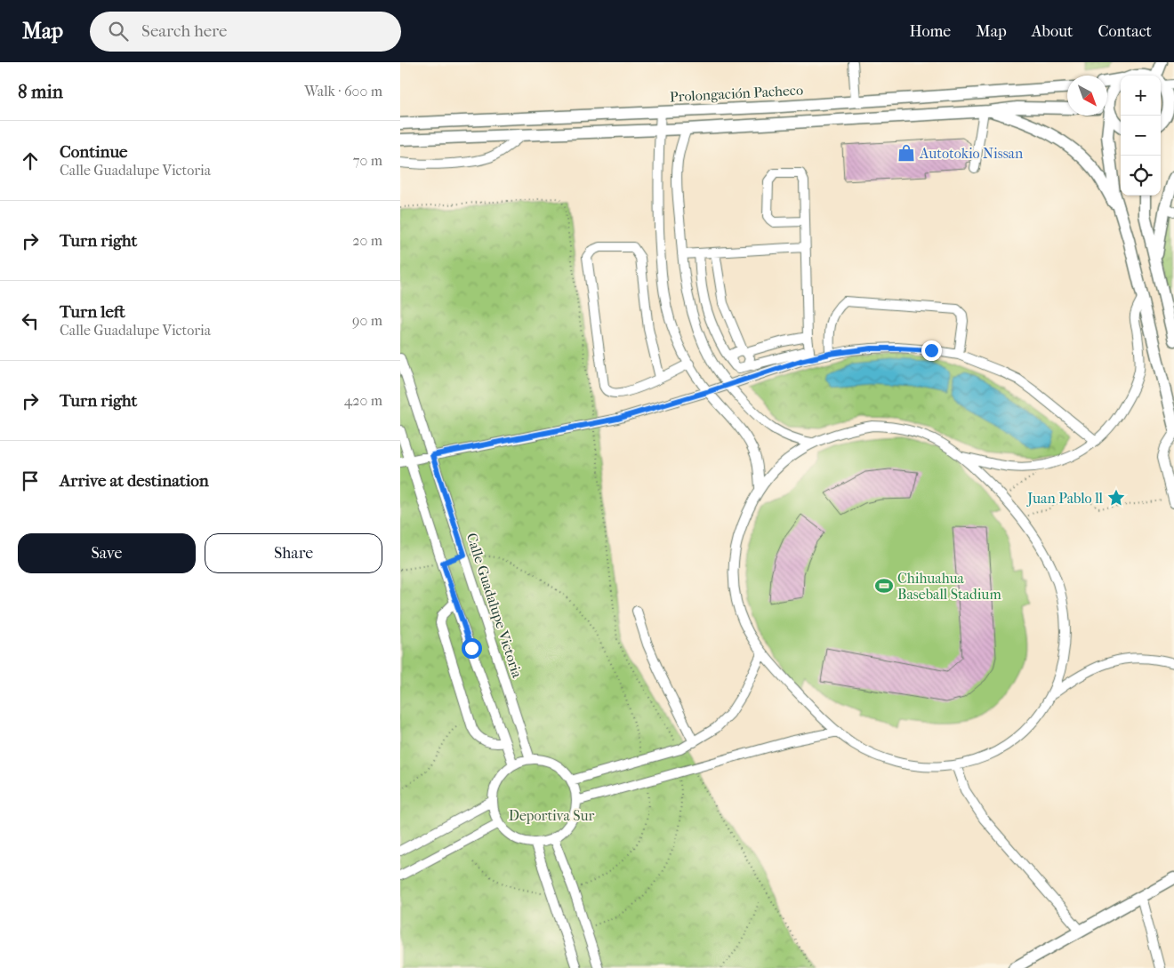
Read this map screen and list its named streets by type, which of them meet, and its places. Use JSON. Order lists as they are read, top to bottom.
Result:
{
  "streets": {
    "main road": ["Prolongación Pacheco"],
    "street": ["Calle Guadalupe Victoria"]
  },
  "parks": ["Deportiva Sur"],
  "places": {
    "shop": ["Autotokio Nissan"],
    "place": ["Juan Pablo ll"],
    "sports": ["Chihuahua Baseball Stadium"]
  },
  "north": "bottom right",
  "page": {
    "header": "Map",
    "search": "Search here",
    "nav": [
      "Home",
      "Map",
      "About",
      "Contact"
    ],
    "heading": ["8 min", "Walk · 600 m"],
    "map_buttons": ["+", "−"],
    "list": [
      ["Continue", "Calle Guadalupe Victoria", "70 m"],
      ["Turn right", "20 m"],
      ["Turn left", "Calle Guadalupe Victoria", "90 m"],
      ["Turn right", "420 m"],
      "Arrive at destination"
    ],
    "buttons": ["Save", "Share"]
  }
}
